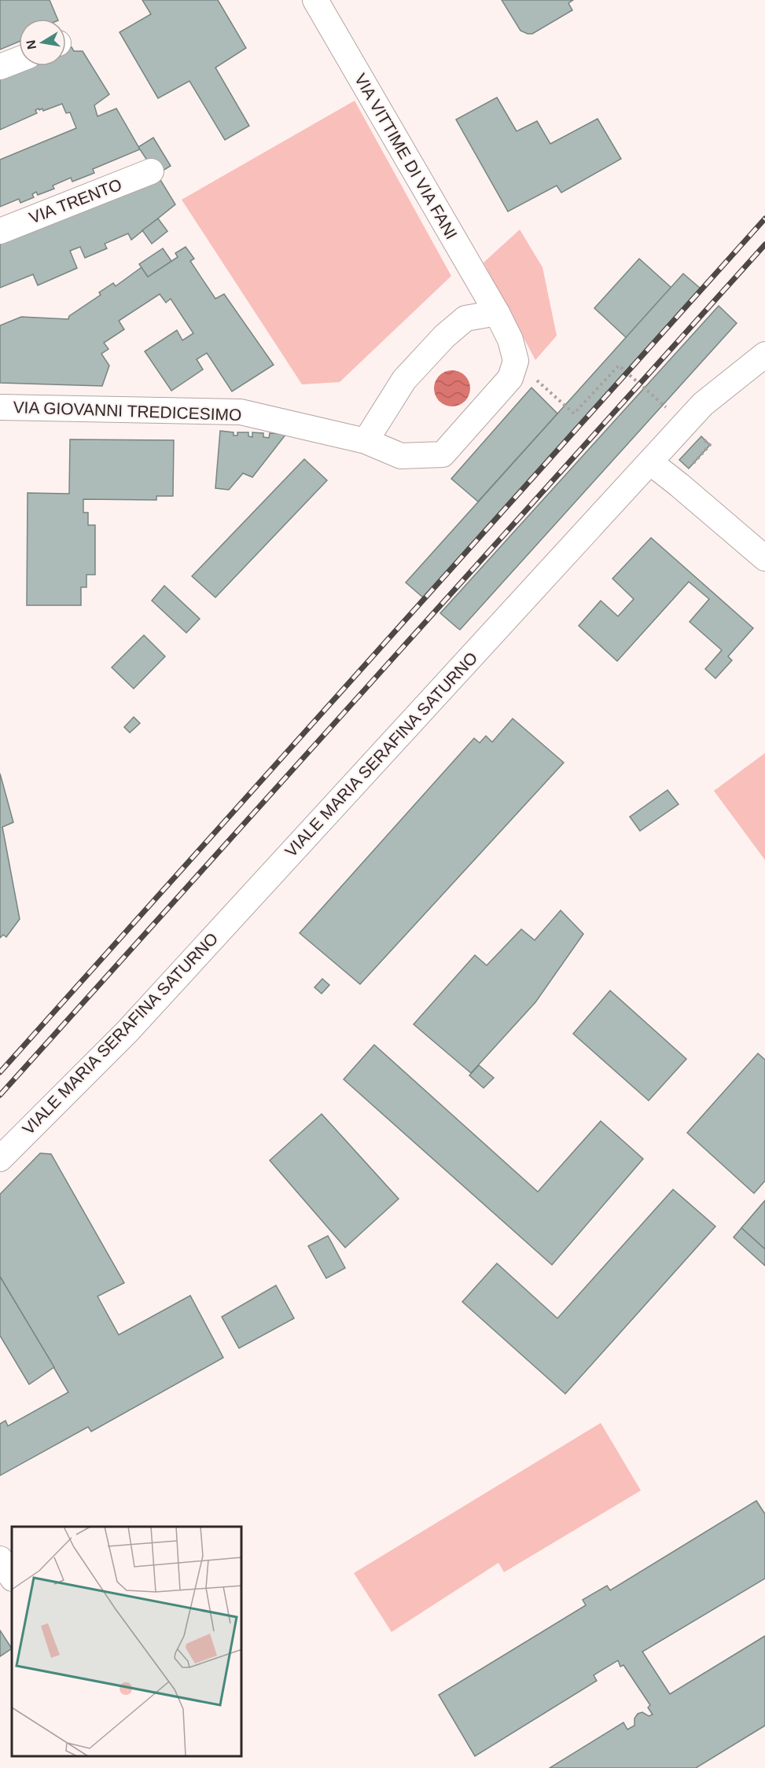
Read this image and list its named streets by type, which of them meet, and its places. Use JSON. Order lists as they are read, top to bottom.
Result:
{
  "streets": {
    "street": [
      "VIA VITTIME DI VIA FANI",
      "VIA TRENTO",
      "VIA GIOVANNI TREDICESIMO",
      "VIALE MARIA SERAFINA SATURNO"
    ]
  },
  "north": "left"
}
